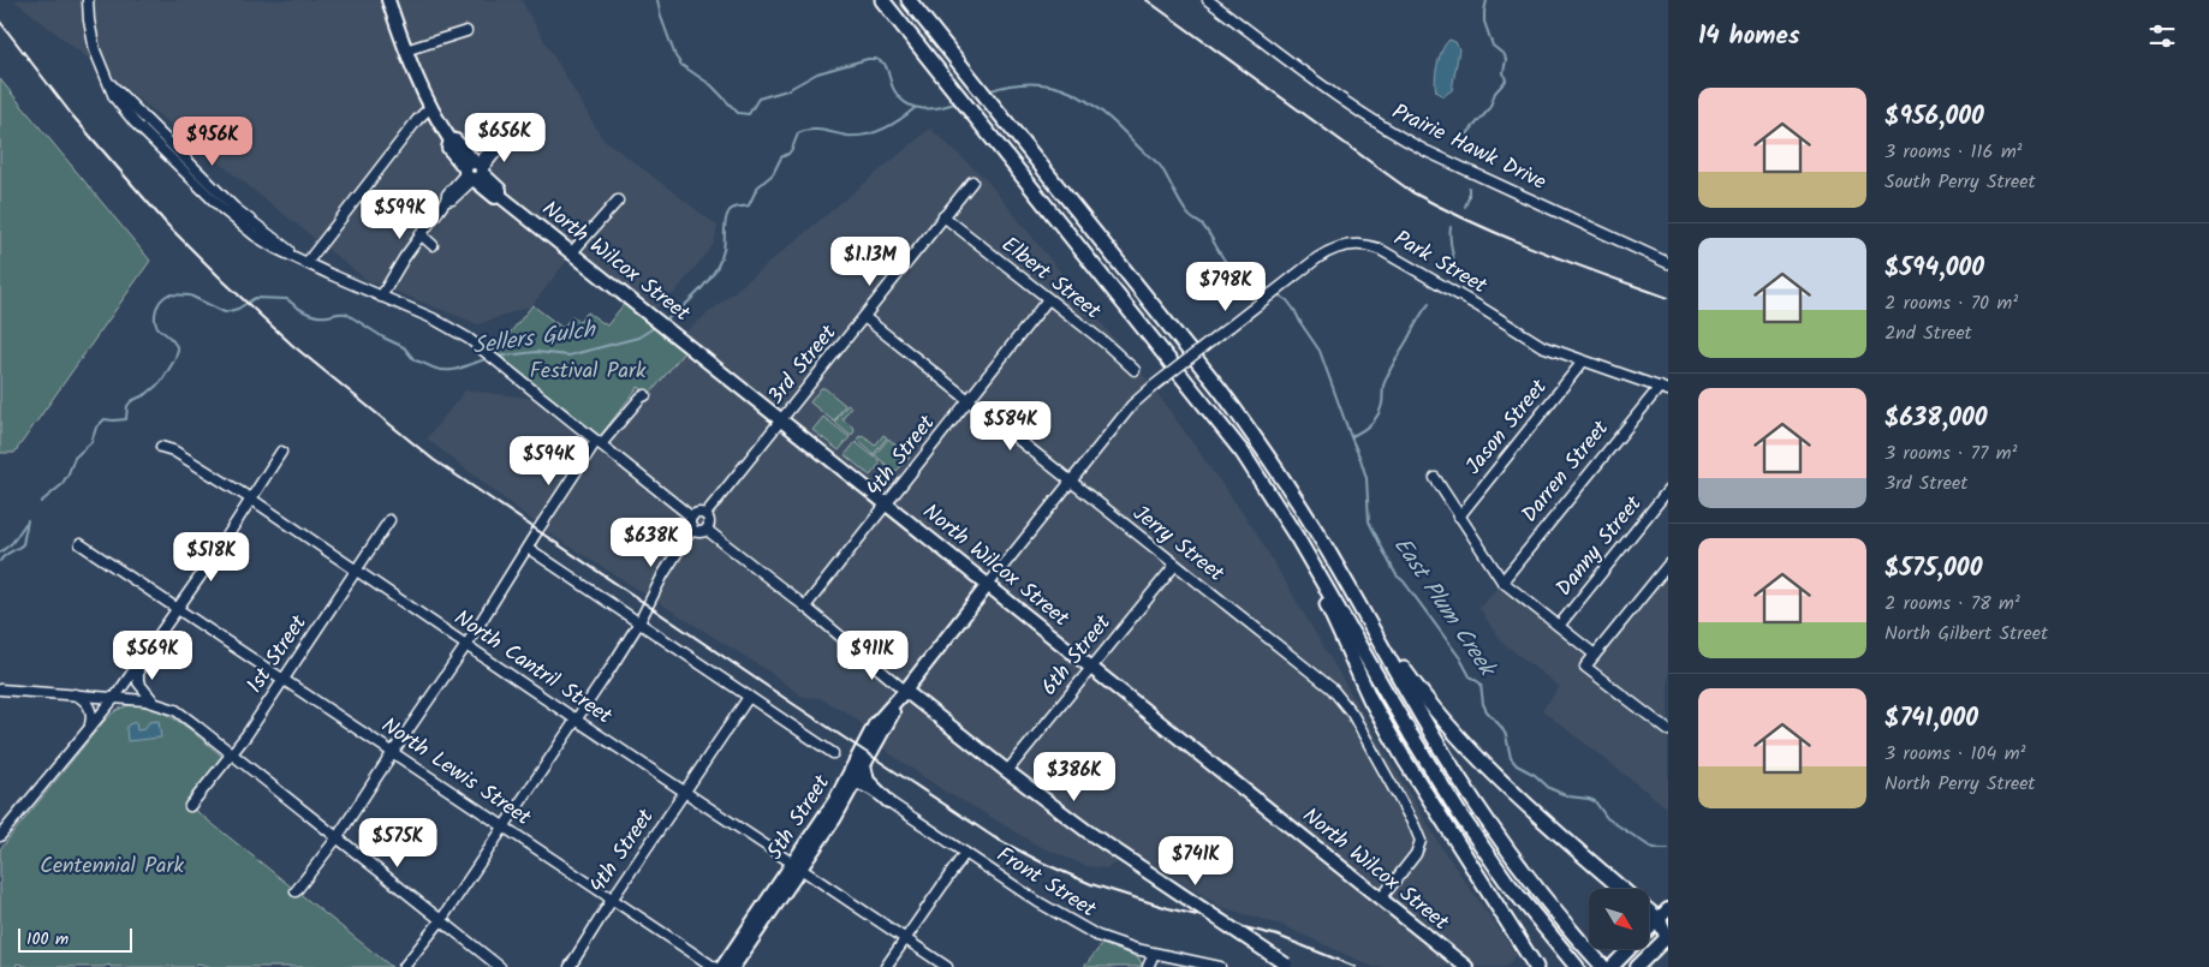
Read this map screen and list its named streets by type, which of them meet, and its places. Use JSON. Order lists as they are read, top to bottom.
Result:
{
  "streets": {
    "main road": ["North Wilcox Street", "5th Street"],
    "street": [
      "Prairie Hawk Drive",
      "Park Street",
      "Elbert Street",
      "3rd Street",
      "Jason Street",
      "4th Street",
      "Darren Street",
      "Jerry Street",
      "Danny Street",
      "1st Street",
      "6th Street",
      "North Cantril Street",
      "North Lewis Street",
      "Front Street"
    ]
  },
  "crossings": [
    ["North Wilcox Street", "3rd Street"],
    ["North Wilcox Street", "4th Street"],
    ["North Wilcox Street", "Jerry Street"],
    ["North Wilcox Street", "6th Street"],
    ["North Wilcox Street", "5th Street"],
    ["Park Street", "Jason Street"],
    ["Park Street", "Darren Street"],
    ["Park Street", "5th Street"],
    ["Elbert Street", "3rd Street"],
    ["Elbert Street", "4th Street"],
    ["3rd Street", "Jerry Street"],
    ["4th Street", "Jerry Street"],
    ["4th Street", "North Cantril Street"],
    ["4th Street", "North Lewis Street"],
    ["Jerry Street", "6th Street"],
    ["Jerry Street", "5th Street"],
    ["1st Street", "North Cantril Street"],
    ["1st Street", "North Lewis Street"],
    ["North Cantril Street", "5th Street"],
    ["5th Street", "Front Street"]
  ],
  "water": ["Sellers Gulch", "East Plum Creek"],
  "parks": ["Festival Park", "Centennial Park"],
  "scale_bar": "100 m",
  "north": "bottom right",
  "page": {
    "heading": "14 homes",
    "list": [
      {
        "name": "$956,000",
        "note": "3 rooms · 116 m² · South Perry Street"
      },
      {
        "name": "$594,000",
        "note": "2 rooms · 70 m² · 2nd Street"
      },
      {
        "name": "$638,000",
        "note": "3 rooms · 77 m² · 3rd Street"
      },
      {
        "name": "$575,000",
        "note": "2 rooms · 78 m² · North Gilbert Street"
      },
      {
        "name": "$741,000",
        "note": "3 rooms · 104 m² · North Perry Street"
      }
    ],
    "price": [
      "$656K",
      "$956K",
      "$599K",
      "$1.13M",
      "$798K",
      "$584K",
      "$594K",
      "$638K",
      "$518K",
      "$569K",
      "$911K",
      "$386K",
      "$575K",
      "$741K"
    ],
    "scale": "100 m"
  }
}
